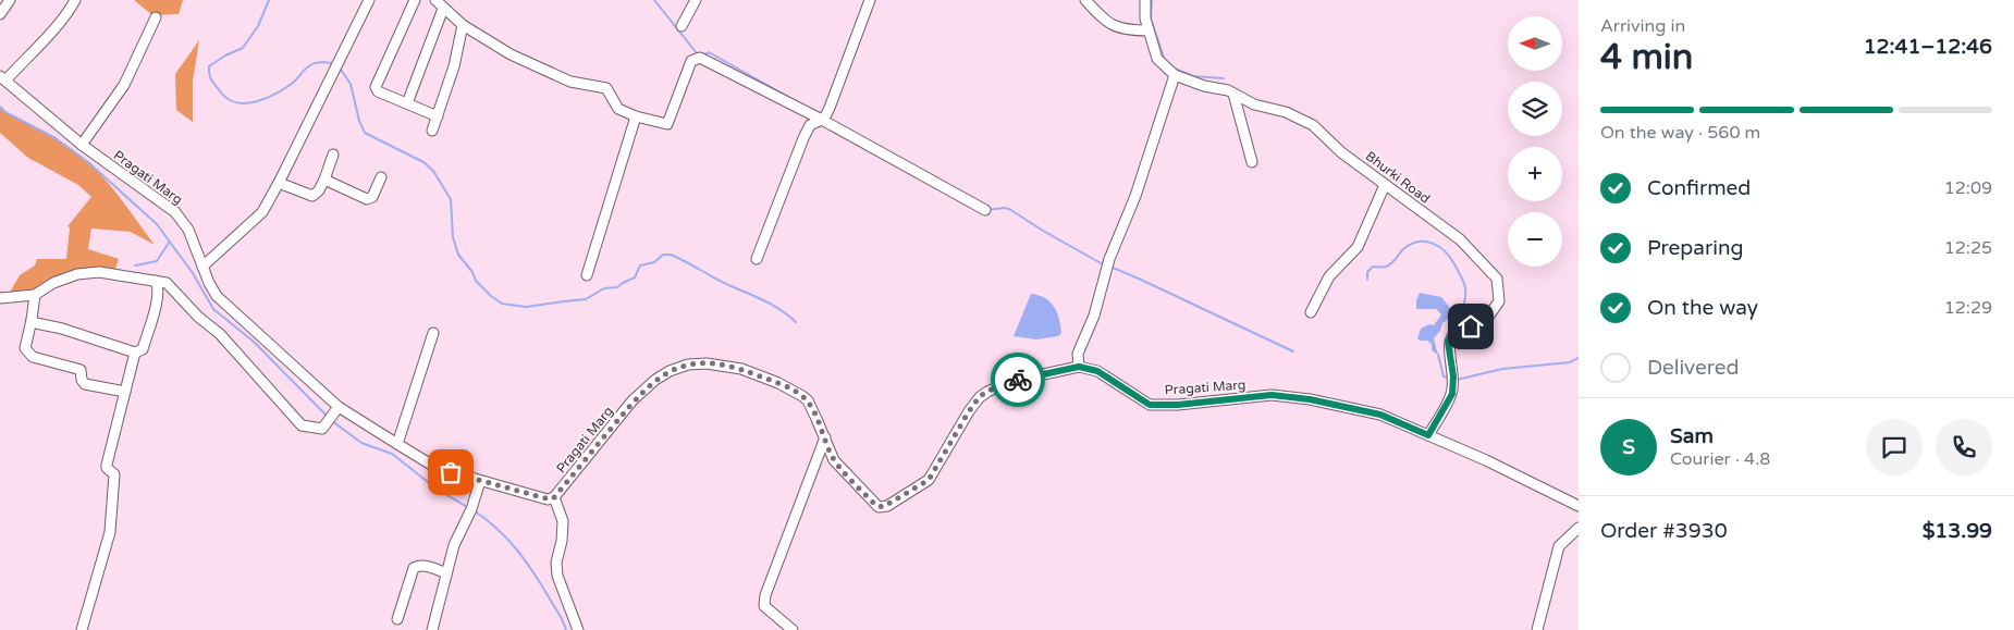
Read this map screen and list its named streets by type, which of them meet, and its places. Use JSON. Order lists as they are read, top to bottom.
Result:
{
  "streets": {
    "street": ["Pragati Marg", "Bhurki Road"]
  },
  "crossings": [
    ["Pragati Marg", "Bhurki Road"]
  ],
  "north": "left",
  "page": {
    "heading": ["4 min", "Arriving in", "12:41–12:46"],
    "panel": [
      "Sam",
      "Courier · 4.8",
      "Order #3930",
      "$13.99"
    ],
    "map_buttons": ["+", "−"],
    "bar": "On the way · 560 m",
    "list": [
      ["Confirmed", "12:09"],
      ["Preparing", "12:25"],
      ["On the way", "12:29"],
      "Delivered"
    ],
    "round": "S"
  }
}
